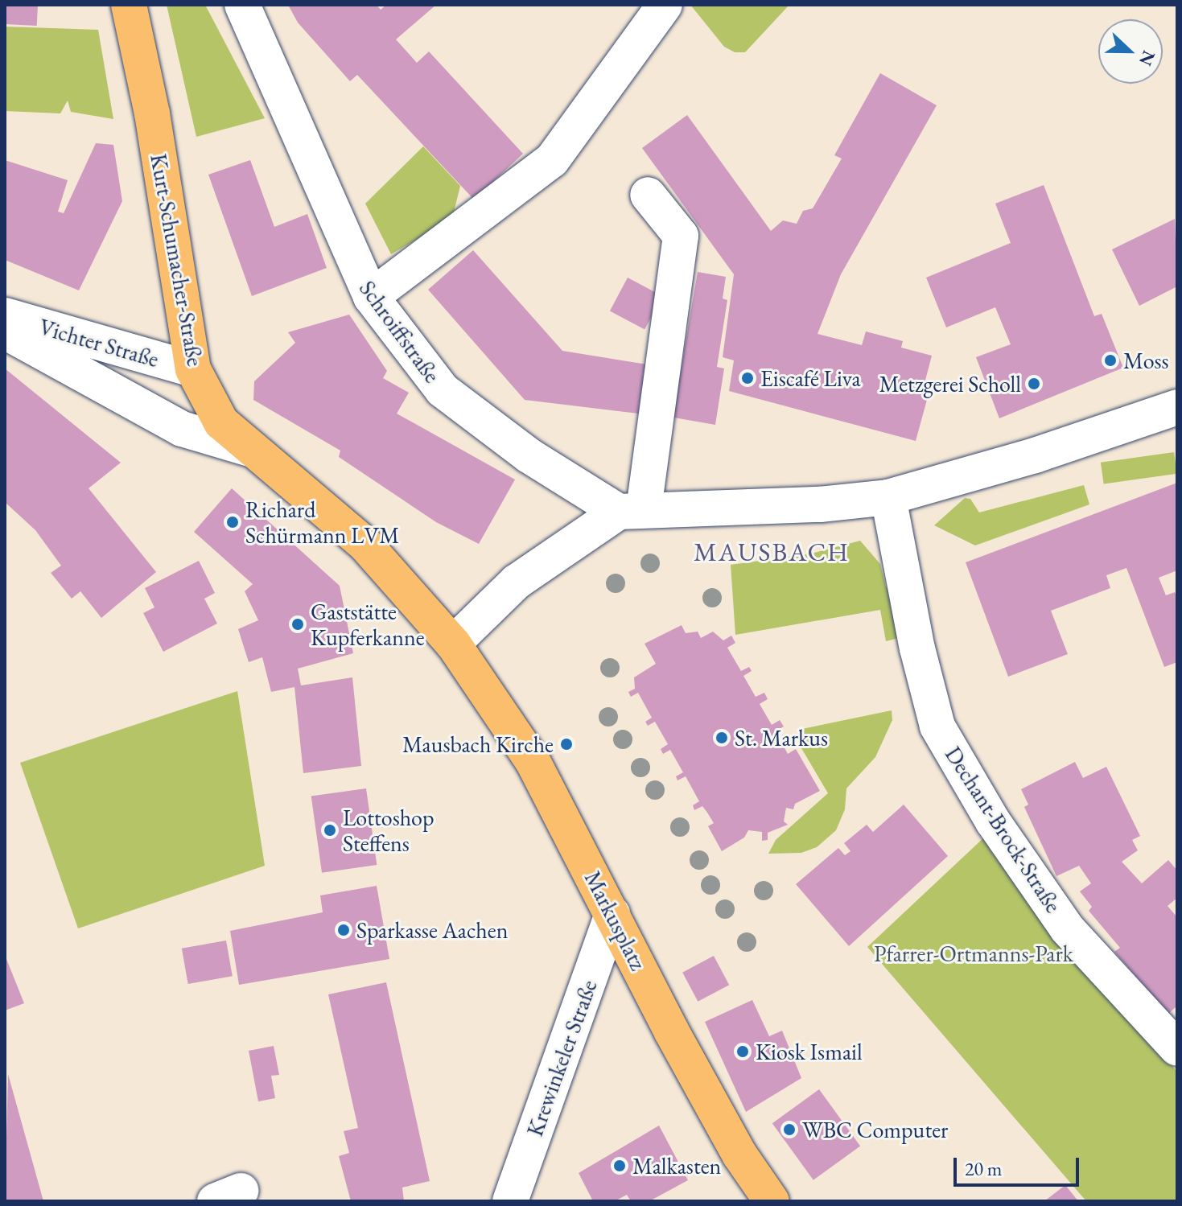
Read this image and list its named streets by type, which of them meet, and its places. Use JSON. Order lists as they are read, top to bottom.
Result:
{
  "streets": {
    "main road": ["Kurt-Schumacher-Straße", "Markusplatz"],
    "street": [
      "Schroiffstraße",
      "Vichter Straße",
      "Dechant-Brock-Straße",
      "Krewinkeler Straße"
    ]
  },
  "crossings": [
    ["Kurt-Schumacher-Straße", "Vichter Straße"],
    ["Kurt-Schumacher-Straße", "Markusplatz"],
    ["Markusplatz", "Krewinkeler Straße"]
  ],
  "districts": ["MAUSBACH"],
  "parks": ["Pfarrer-Ortmanns-Park"],
  "places": [
    "Moss",
    "Eiscafé Liva",
    "Metzgerei Scholl",
    "Richard Schürmann LVM",
    "Gaststätte Kupferkanne",
    "St. Markus",
    "Mausbach Kirche",
    "Lottoshop Steffens",
    "Sparkasse Aachen",
    "Kiosk Ismail",
    "WBC Computer",
    "Malkasten"
  ],
  "scale_bar": "20 m",
  "north": "right"
}
